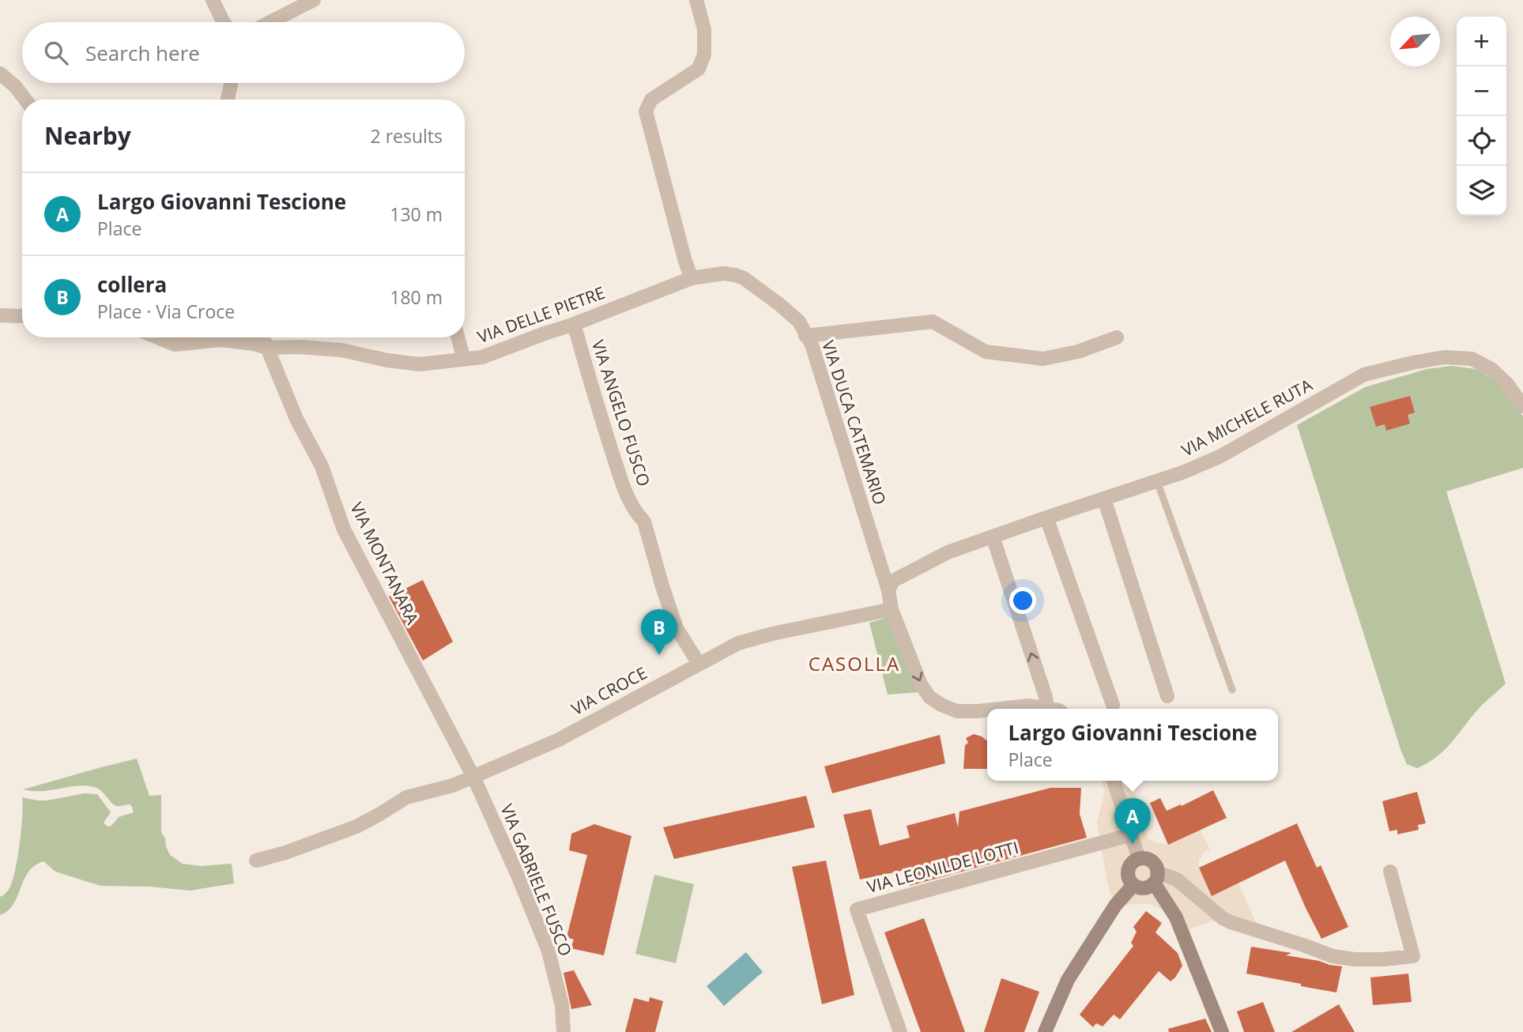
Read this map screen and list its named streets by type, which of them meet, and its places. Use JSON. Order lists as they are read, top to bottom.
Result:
{
  "streets": {
    "street": [
      "VIA DELLE PIETRE",
      "VIA ANGELO FUSCO",
      "VIA MICHELE RUTA",
      "VIA DUCA CATEMARIO",
      "VIA MONTANARA",
      "VIA CROCE",
      "VIA LEONILDE LOTTI",
      "VIA GABRIELE FUSCO"
    ]
  },
  "crossings": [
    ["VIA DELLE PIETRE", "VIA ANGELO FUSCO"],
    ["VIA DELLE PIETRE", "VIA DUCA CATEMARIO"],
    ["VIA DELLE PIETRE", "VIA MONTANARA"],
    ["VIA ANGELO FUSCO", "VIA CROCE"],
    ["VIA MICHELE RUTA", "VIA DUCA CATEMARIO"],
    ["VIA DUCA CATEMARIO", "VIA CROCE"],
    ["VIA MONTANARA", "VIA CROCE"],
    ["VIA MONTANARA", "VIA GABRIELE FUSCO"],
    ["VIA CROCE", "VIA GABRIELE FUSCO"]
  ],
  "districts": ["CASOLLA"],
  "north": "bottom left",
  "page": {
    "map_buttons": ["+", "−"],
    "search": "Search here",
    "heading": ["Nearby", "2 results"],
    "list": [
      {
        "mark": "A",
        "name": "Largo Giovanni Tescione",
        "note": "Place",
        "value": "130 m"
      },
      {
        "mark": "B",
        "name": "collera",
        "note": "Place · Via Croce",
        "value": "180 m"
      }
    ],
    "pins": ["B", "A"],
    "popup": ["Largo Giovanni Tescione", "Place"]
  }
}
